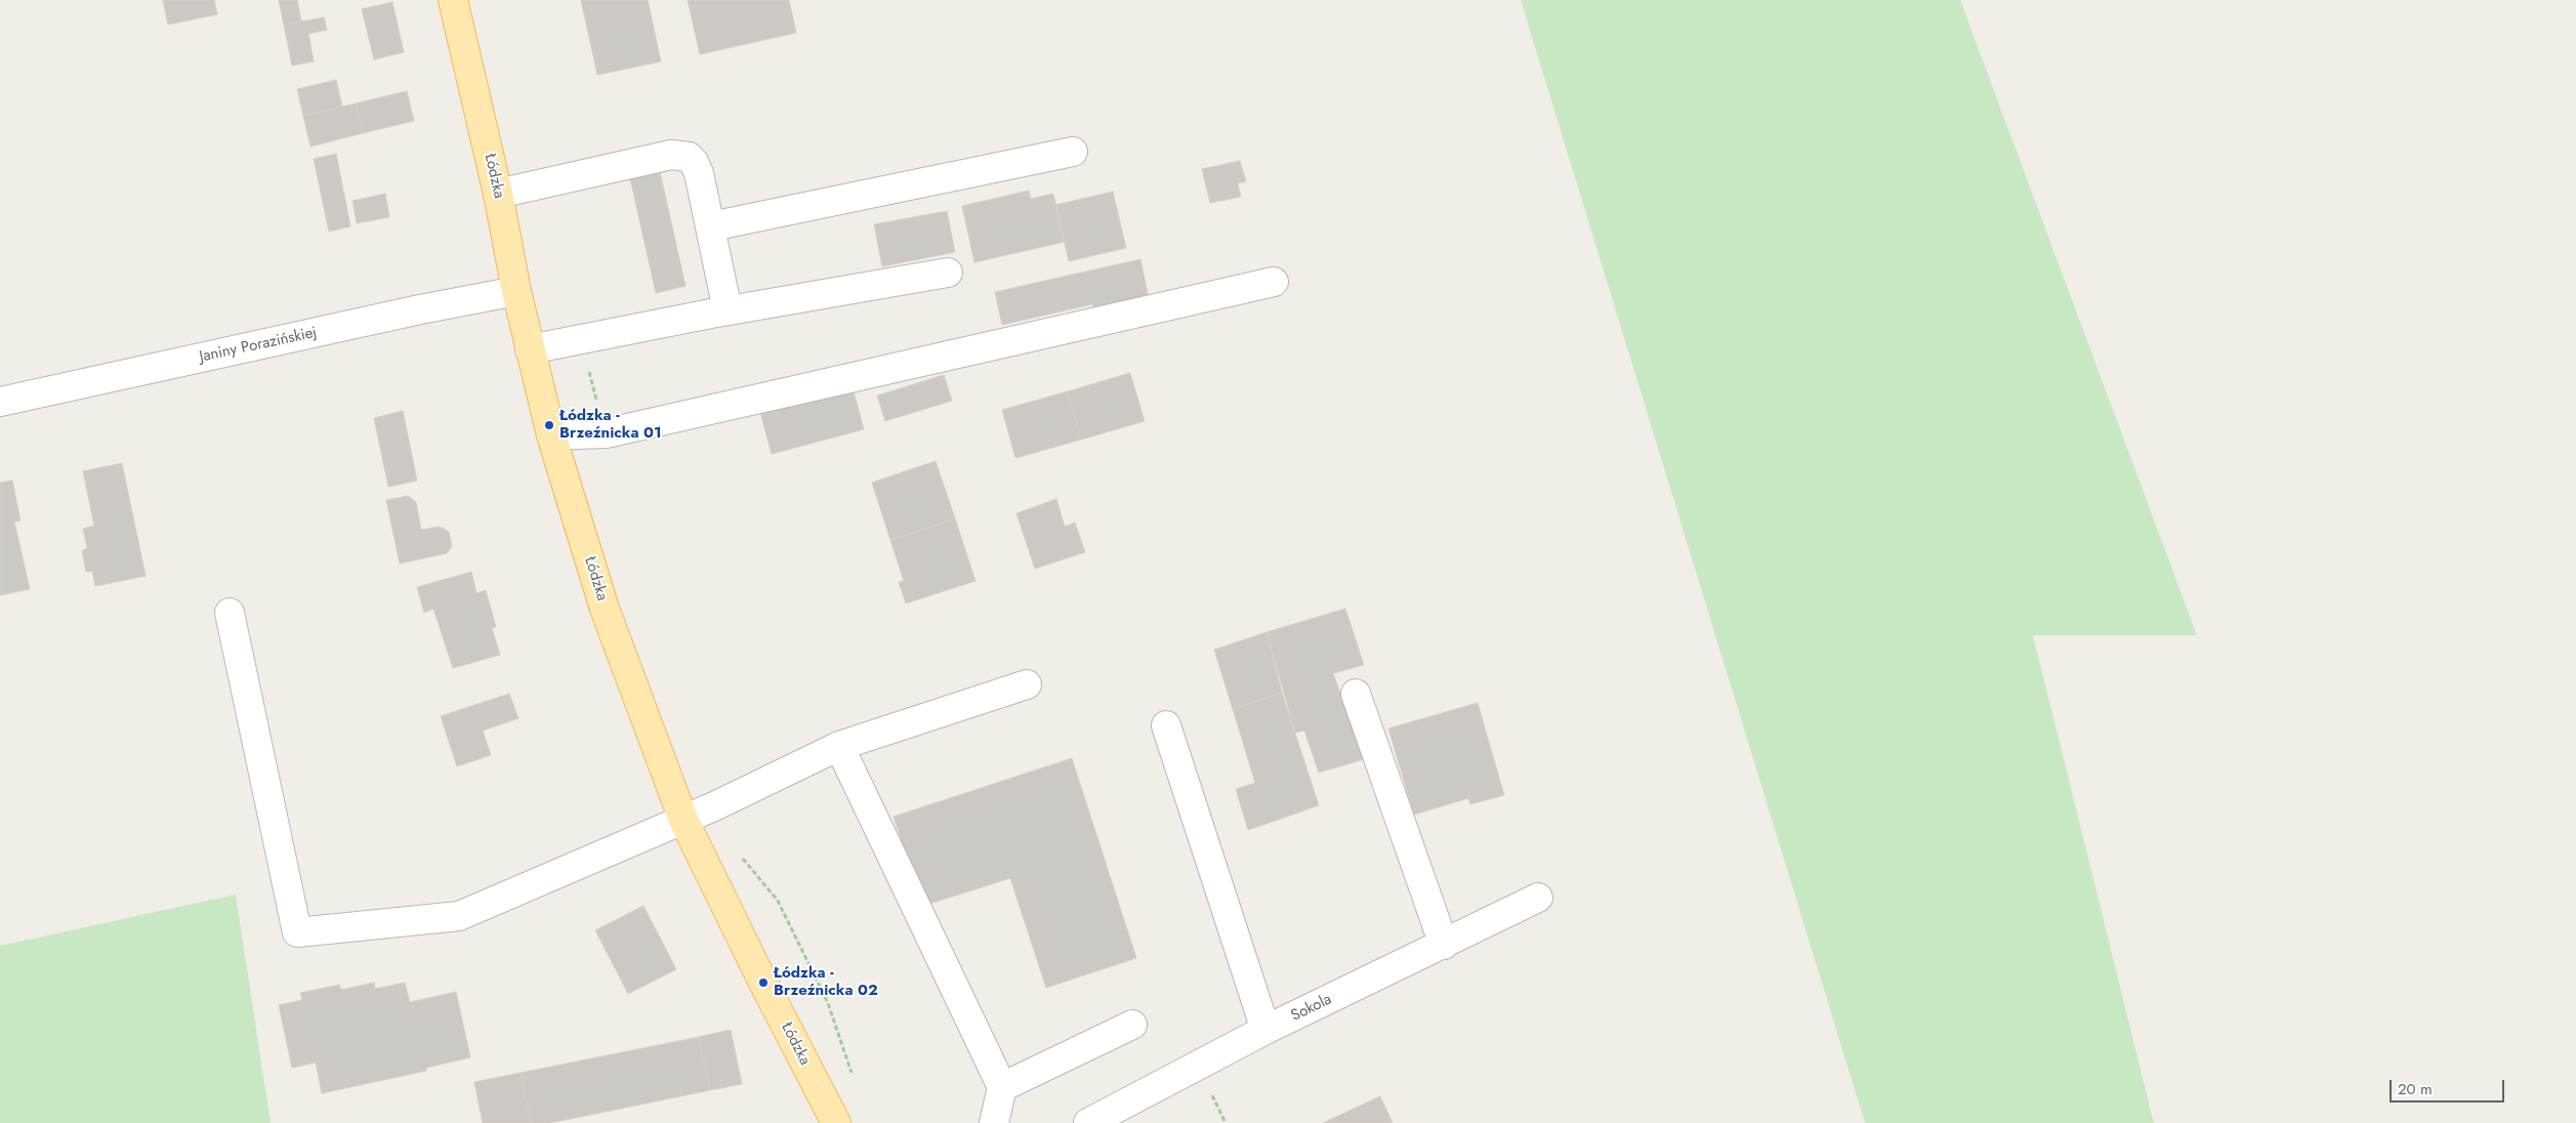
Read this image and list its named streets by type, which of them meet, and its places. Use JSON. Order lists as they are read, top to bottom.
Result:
{
  "streets": {
    "main road": ["Łódzka"],
    "street": ["Janiny Porazińskiej", "Sokola"]
  },
  "crossings": [
    ["Łódzka", "Janiny Porazińskiej"]
  ],
  "places": ["Łódzka - Brzeźnicka 01", "Łódzka - Brzeźnicka 02"],
  "scale_bar": "20 m"
}
